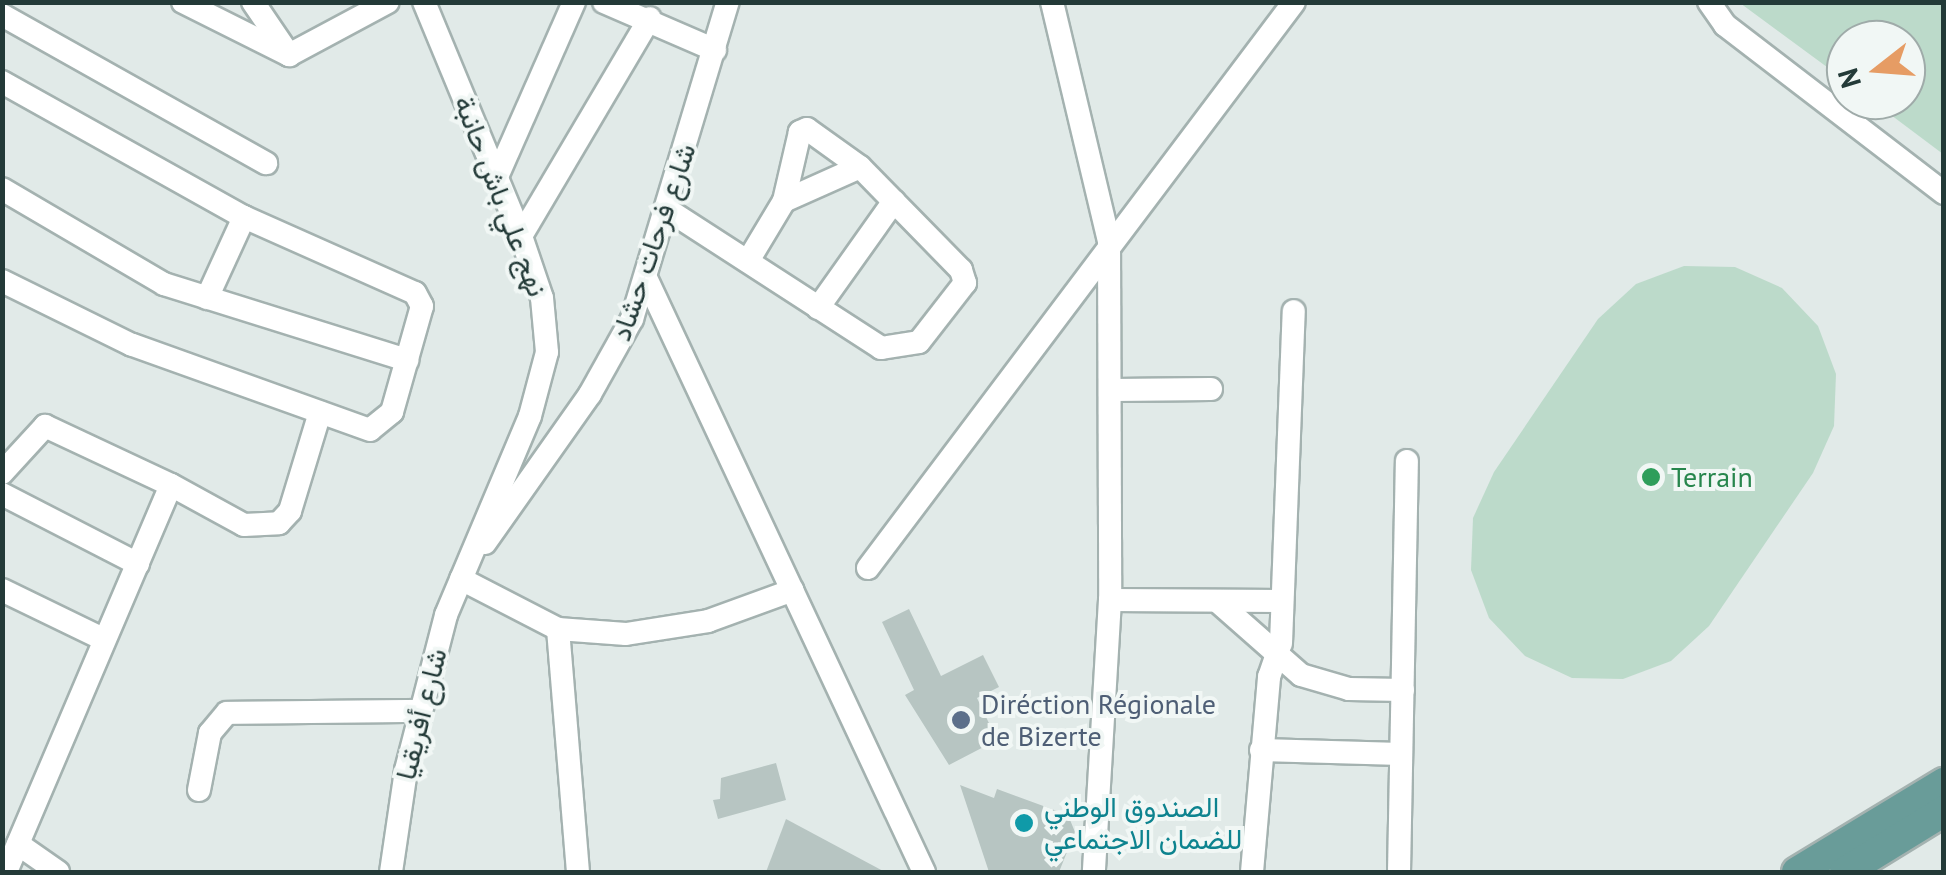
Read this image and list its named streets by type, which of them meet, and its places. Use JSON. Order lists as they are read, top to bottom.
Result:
{
  "streets": {
    "street": ["نهج علي باش حانبة", "شارع فرحات حشاد", "شارع أفريقيا"]
  },
  "crossings": [
    ["نهج علي باش حانبة", "شارع فرحات حشاد"],
    ["نهج علي باش حانبة", "شارع أفريقيا"],
    ["شارع فرحات حشاد", "شارع أفريقيا"]
  ],
  "places": ["Terrain", "Diréction Régionale de Bizerte", "الصندوق الوطني للضمان الاجتماعي"],
  "north": "left"
}
